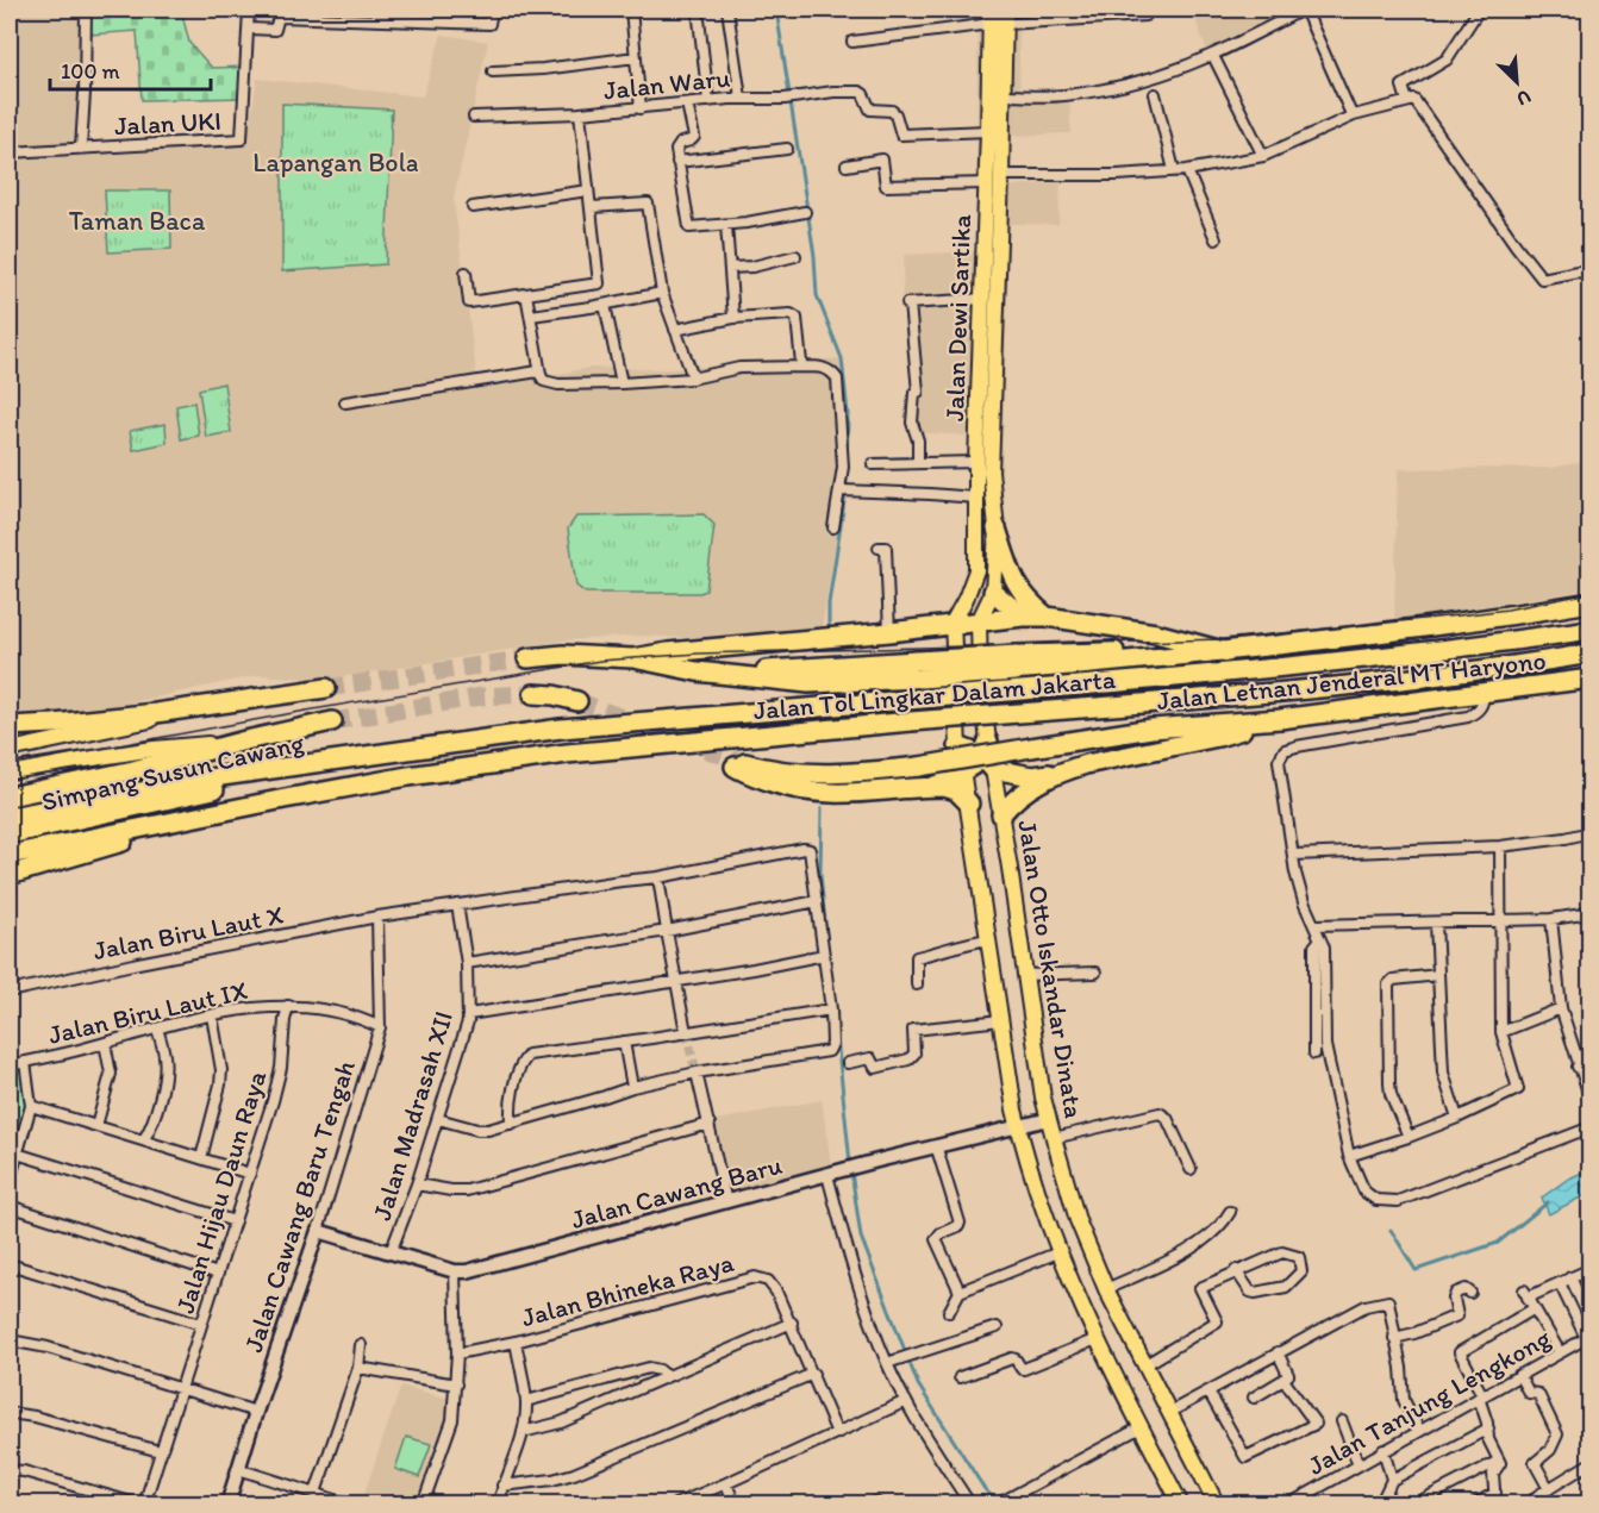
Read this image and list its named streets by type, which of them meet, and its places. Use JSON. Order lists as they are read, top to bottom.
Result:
{
  "streets": {
    "highway": ["Jalan Letnan Jenderal MT Haryono", "Jalan Tol Lingkar Dalam Jakarta", "Simpang Susun Cawang"],
    "main road": ["Jalan Dewi Sartika", "Jalan Otto Iskandar Dinata"],
    "street": [
      "Jalan Waru",
      "Jalan UKI",
      "Jalan Biru Laut X",
      "Jalan Biru Laut IX",
      "Jalan Madrasah XII",
      "Jalan Hijau Daun Raya",
      "Jalan Cawang Baru",
      "Jalan Cawang Baru Tengah",
      "Jalan Bhineka Raya",
      "Jalan Tanjung Lengkong"
    ]
  },
  "crossings": [
    ["Jalan Waru", "Jalan Dewi Sartika"],
    ["Jalan Dewi Sartika", "Jalan Otto Iskandar Dinata"],
    ["Jalan Tol Lingkar Dalam Jakarta", "Simpang Susun Cawang"],
    ["Jalan Biru Laut X", "Jalan Madrasah XII"],
    ["Jalan Biru Laut X", "Jalan Cawang Baru Tengah"],
    ["Jalan Otto Iskandar Dinata", "Jalan Cawang Baru"],
    ["Jalan Biru Laut IX", "Jalan Hijau Daun Raya"],
    ["Jalan Biru Laut IX", "Jalan Cawang Baru Tengah"],
    ["Jalan Madrasah XII", "Jalan Cawang Baru"],
    ["Jalan Cawang Baru", "Jalan Cawang Baru Tengah"]
  ],
  "parks": ["Lapangan Bola", "Taman Baca"],
  "scale_bar": "100 m",
  "north": "bottom right"
}
